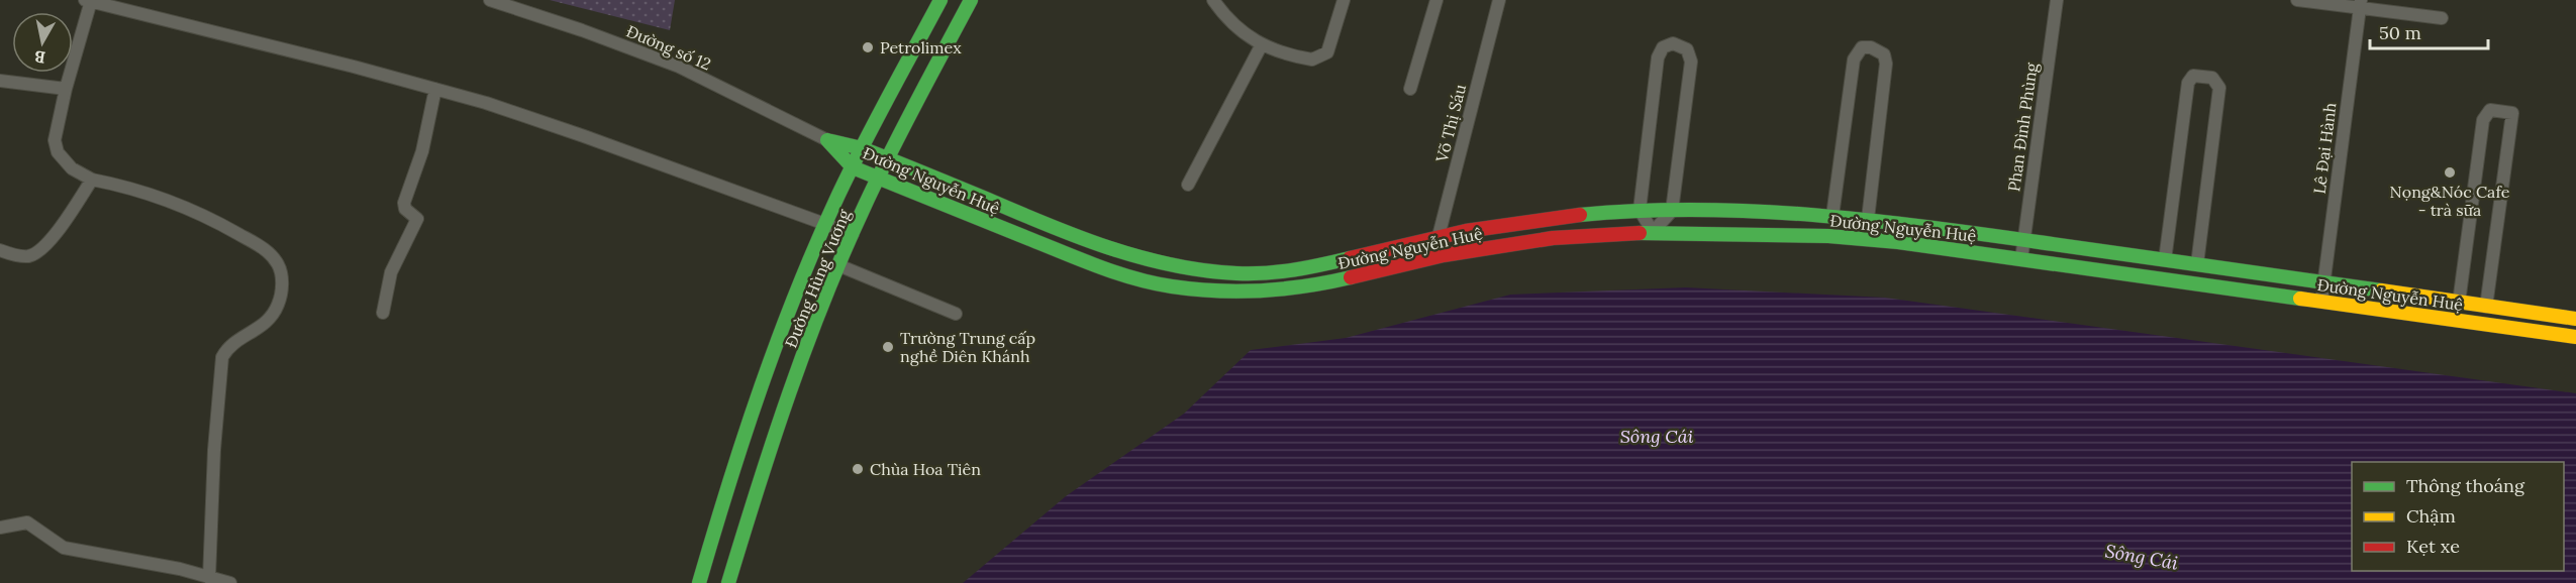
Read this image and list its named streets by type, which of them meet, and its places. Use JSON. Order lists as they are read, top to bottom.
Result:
{
  "streets": {
    "main road": ["Đường Nguyễn Huệ", "Đường Hùng Vương"],
    "street": [
      "Đường số 12",
      "Võ Thị Sáu",
      "Phan Đình Phùng",
      "Lê Đại Hành"
    ]
  },
  "crossings": [
    ["Đường số 12", "Đường Nguyễn Huệ"],
    ["Võ Thị Sáu", "Đường Nguyễn Huệ"],
    ["Phan Đình Phùng", "Đường Nguyễn Huệ"],
    ["Lê Đại Hành", "Đường Nguyễn Huệ"],
    ["Đường Nguyễn Huệ", "Đường Hùng Vương"]
  ],
  "water": ["Sông Cái"],
  "places": [
    "Petrolimex",
    "Nọng&Nóc Cafe - trà sữa",
    "Trường Trung cấp nghề Diên Khánh",
    "Chùa Hoa Tiên"
  ],
  "legend": ["Thông thoáng", "Chậm", "Kẹt xe"],
  "scale_bar": "50 m",
  "north": "bottom"
}
